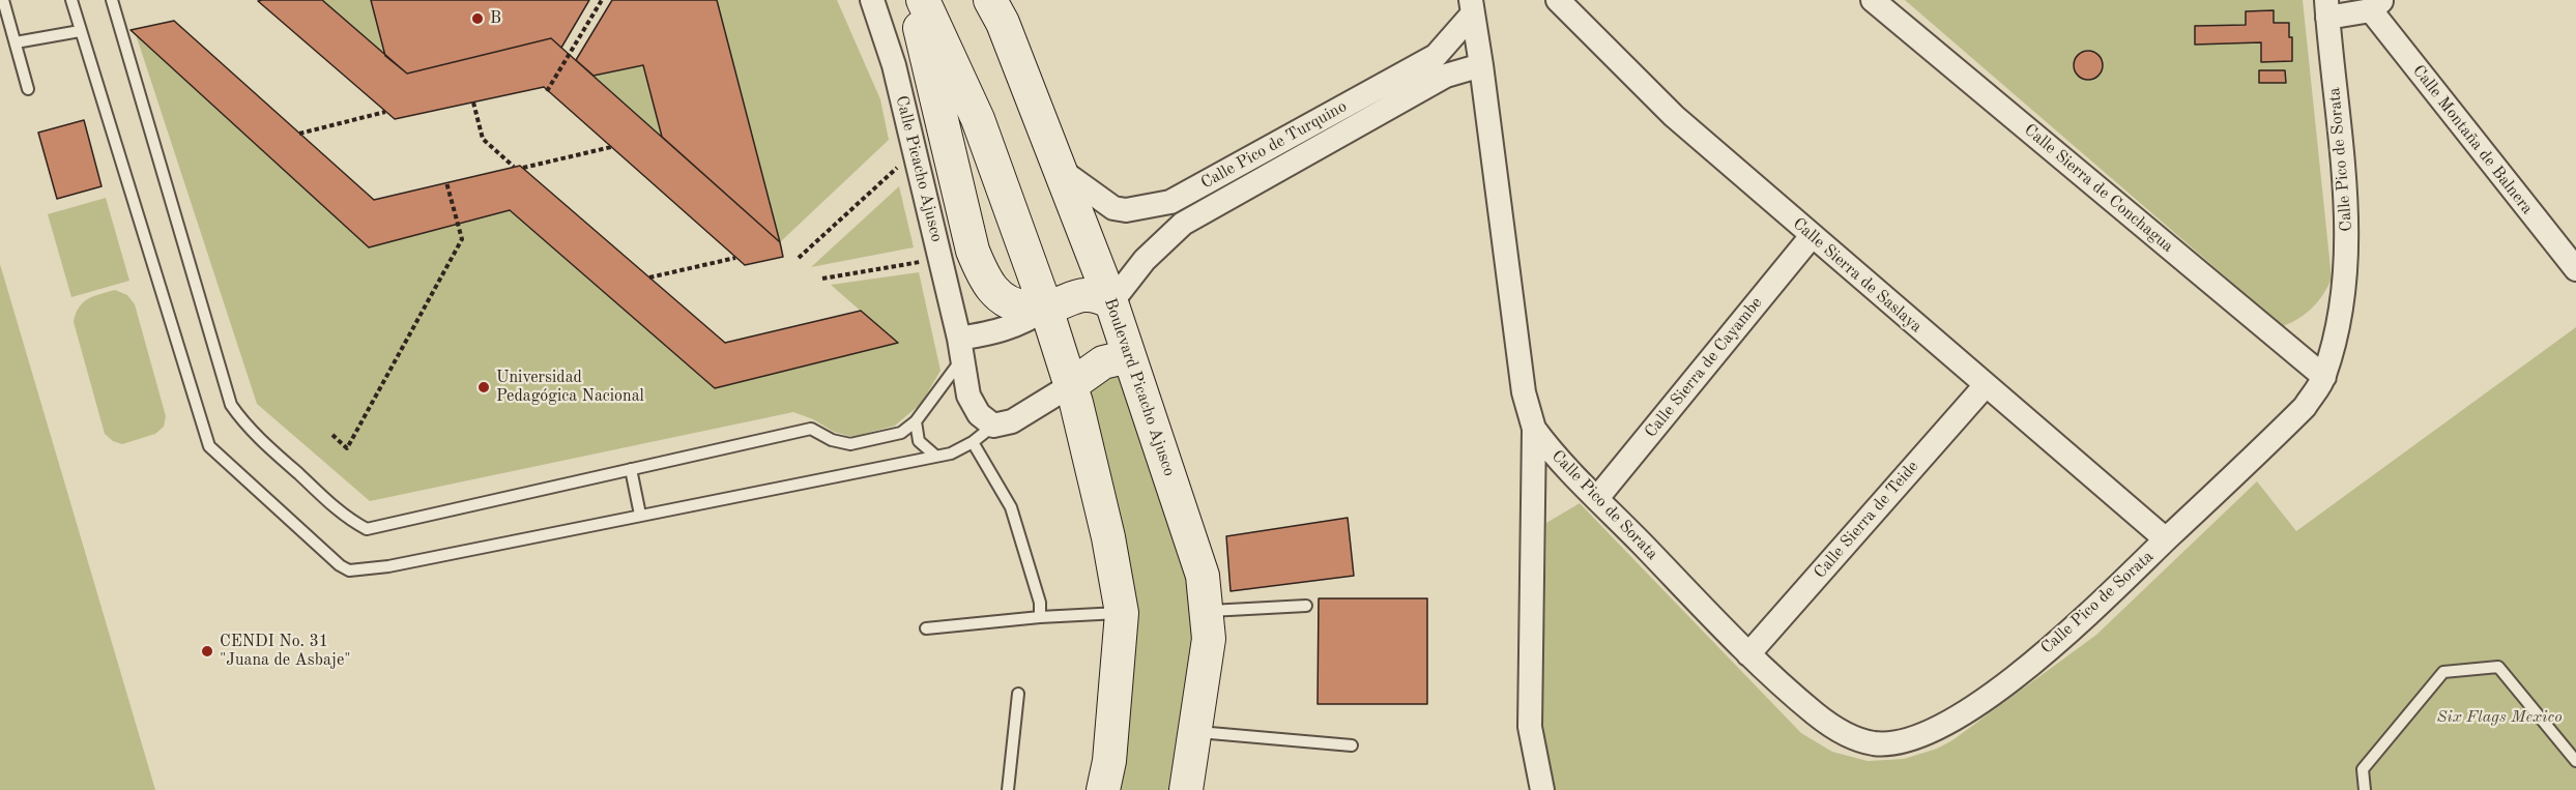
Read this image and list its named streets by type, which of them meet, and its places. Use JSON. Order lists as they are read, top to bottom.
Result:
{
  "streets": {
    "main road": ["Boulevard Picacho Ajusco"],
    "street": [
      "Calle Montaña de Balnera",
      "Calle Pico de Turquino",
      "Calle Pico de Sorata",
      "Calle Picacho Ajusco",
      "Calle Sierra de Conchagua",
      "Calle Sierra de Saslaya",
      "Calle Sierra de Cayambe",
      "Calle Sierra de Teide"
    ]
  },
  "crossings": [
    ["Calle Pico de Turquino", "Calle Pico de Sorata"],
    ["Calle Pico de Turquino", "Boulevard Picacho Ajusco"],
    ["Calle Pico de Sorata", "Calle Sierra de Conchagua"],
    ["Calle Pico de Sorata", "Calle Sierra de Saslaya"],
    ["Calle Pico de Sorata", "Calle Sierra de Cayambe"],
    ["Calle Pico de Sorata", "Calle Sierra de Teide"],
    ["Calle Sierra de Saslaya", "Calle Sierra de Cayambe"],
    ["Calle Sierra de Saslaya", "Calle Sierra de Teide"]
  ],
  "parks": ["Six Flags Mexico"],
  "places": ["B", "Universidad Pedagógica Nacional", "CENDI No. 31 \"Juana de Asbaje\""]
}
